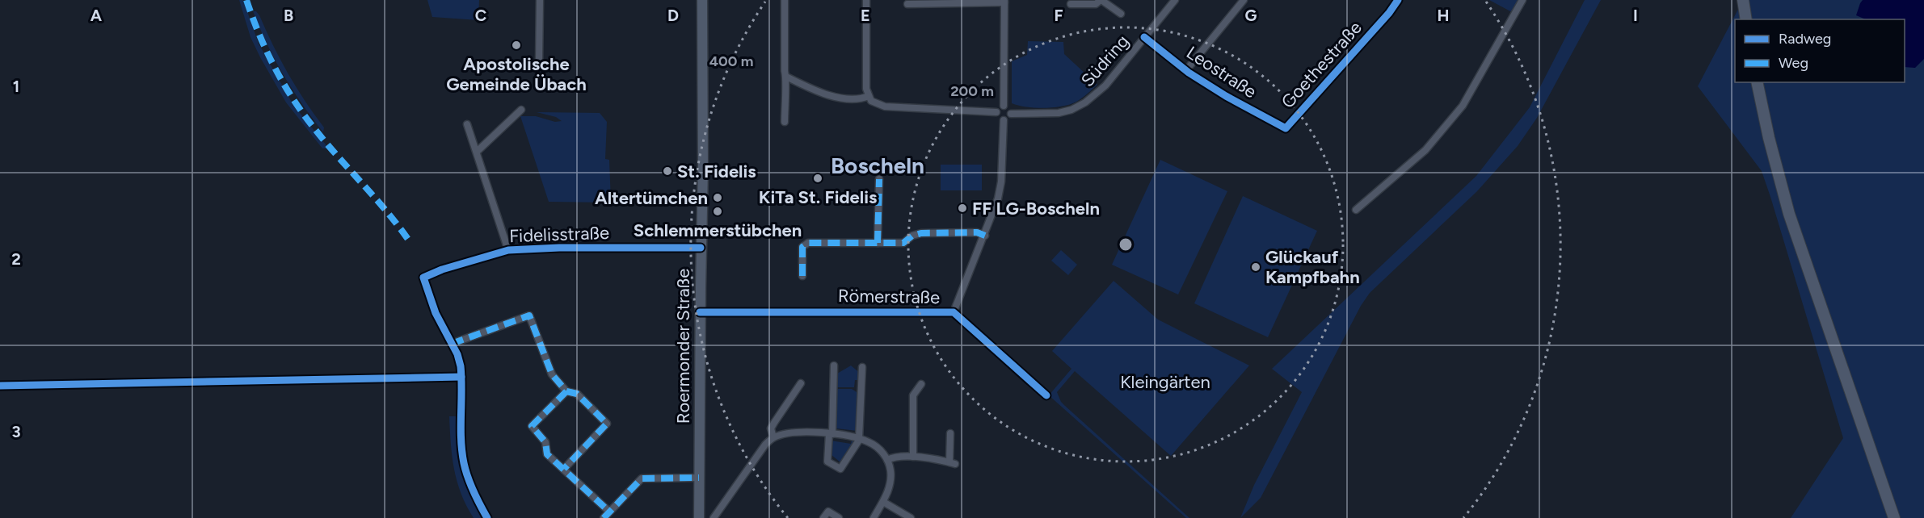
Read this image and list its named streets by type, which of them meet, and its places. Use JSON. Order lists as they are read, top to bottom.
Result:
{
  "streets": {
    "main road": ["Roermonder Straße"],
    "street": [
      "Südring",
      "Goethestraße",
      "Leostraße",
      "Fidelisstraße",
      "Römerstraße"
    ]
  },
  "crossings": [
    ["Südring", "Leostraße"],
    ["Goethestraße", "Leostraße"],
    ["Fidelisstraße", "Roermonder Straße"],
    ["Römerstraße", "Roermonder Straße"]
  ],
  "districts": ["Boscheln"],
  "parks": ["Kleingärten"],
  "places": [
    "Apostolische Gemeinde Übach",
    "St. Fidelis",
    "KiTa St. Fidelis",
    "Altertümchen",
    "FF LG-Boscheln",
    "Schlemmerstübchen",
    "Glückauf Kampfbahn"
  ],
  "legend": ["Radweg", "Weg"],
  "grid": {
    "columns": [
      "A",
      "B",
      "C",
      "D",
      "E",
      "F",
      "G",
      "H",
      "I"
    ],
    "rows": ["1", "2", "3"]
  },
  "rings": ["400 m", "200 m"]
}
